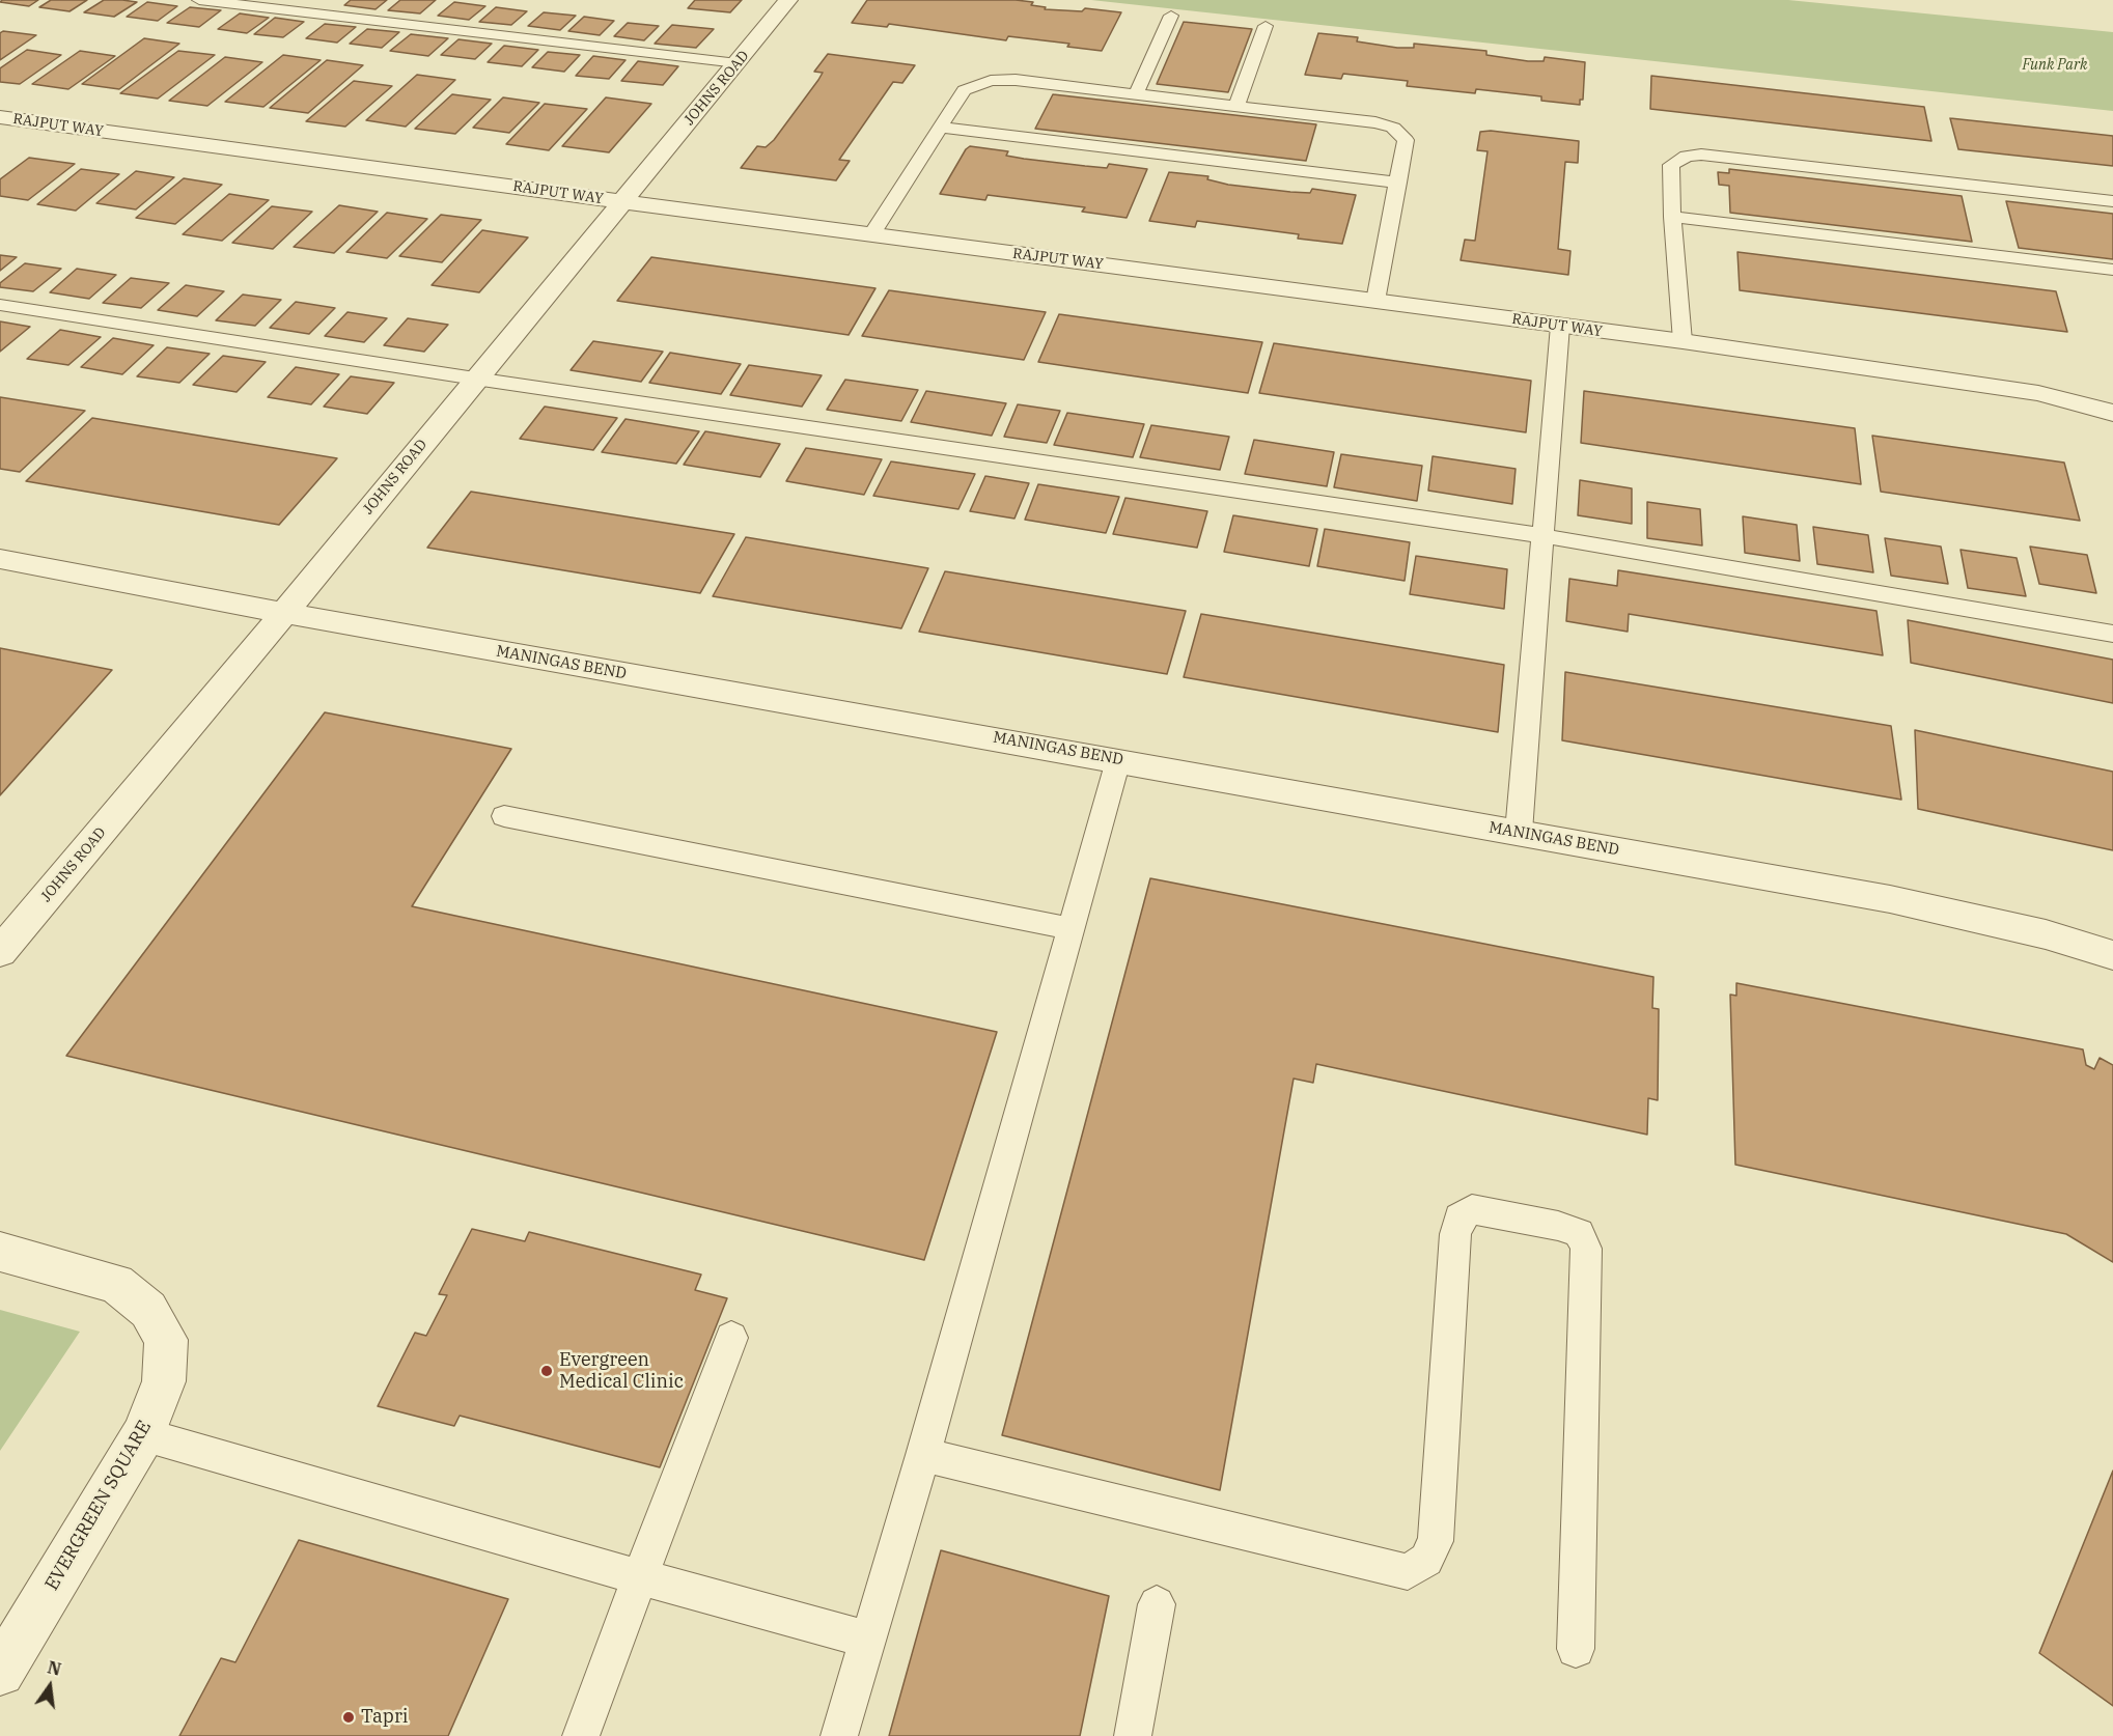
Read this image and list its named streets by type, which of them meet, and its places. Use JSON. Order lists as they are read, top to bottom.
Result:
{
  "streets": {
    "street": [
      "JOHNS ROAD",
      "RAJPUT WAY",
      "MANINGAS BEND",
      "EVERGREEN SQUARE"
    ]
  },
  "crossings": [
    ["JOHNS ROAD", "RAJPUT WAY"],
    ["JOHNS ROAD", "MANINGAS BEND"]
  ],
  "parks": ["Funk Park"],
  "places": ["Evergreen Medical Clinic", "Tapri"],
  "north": "top"
}
